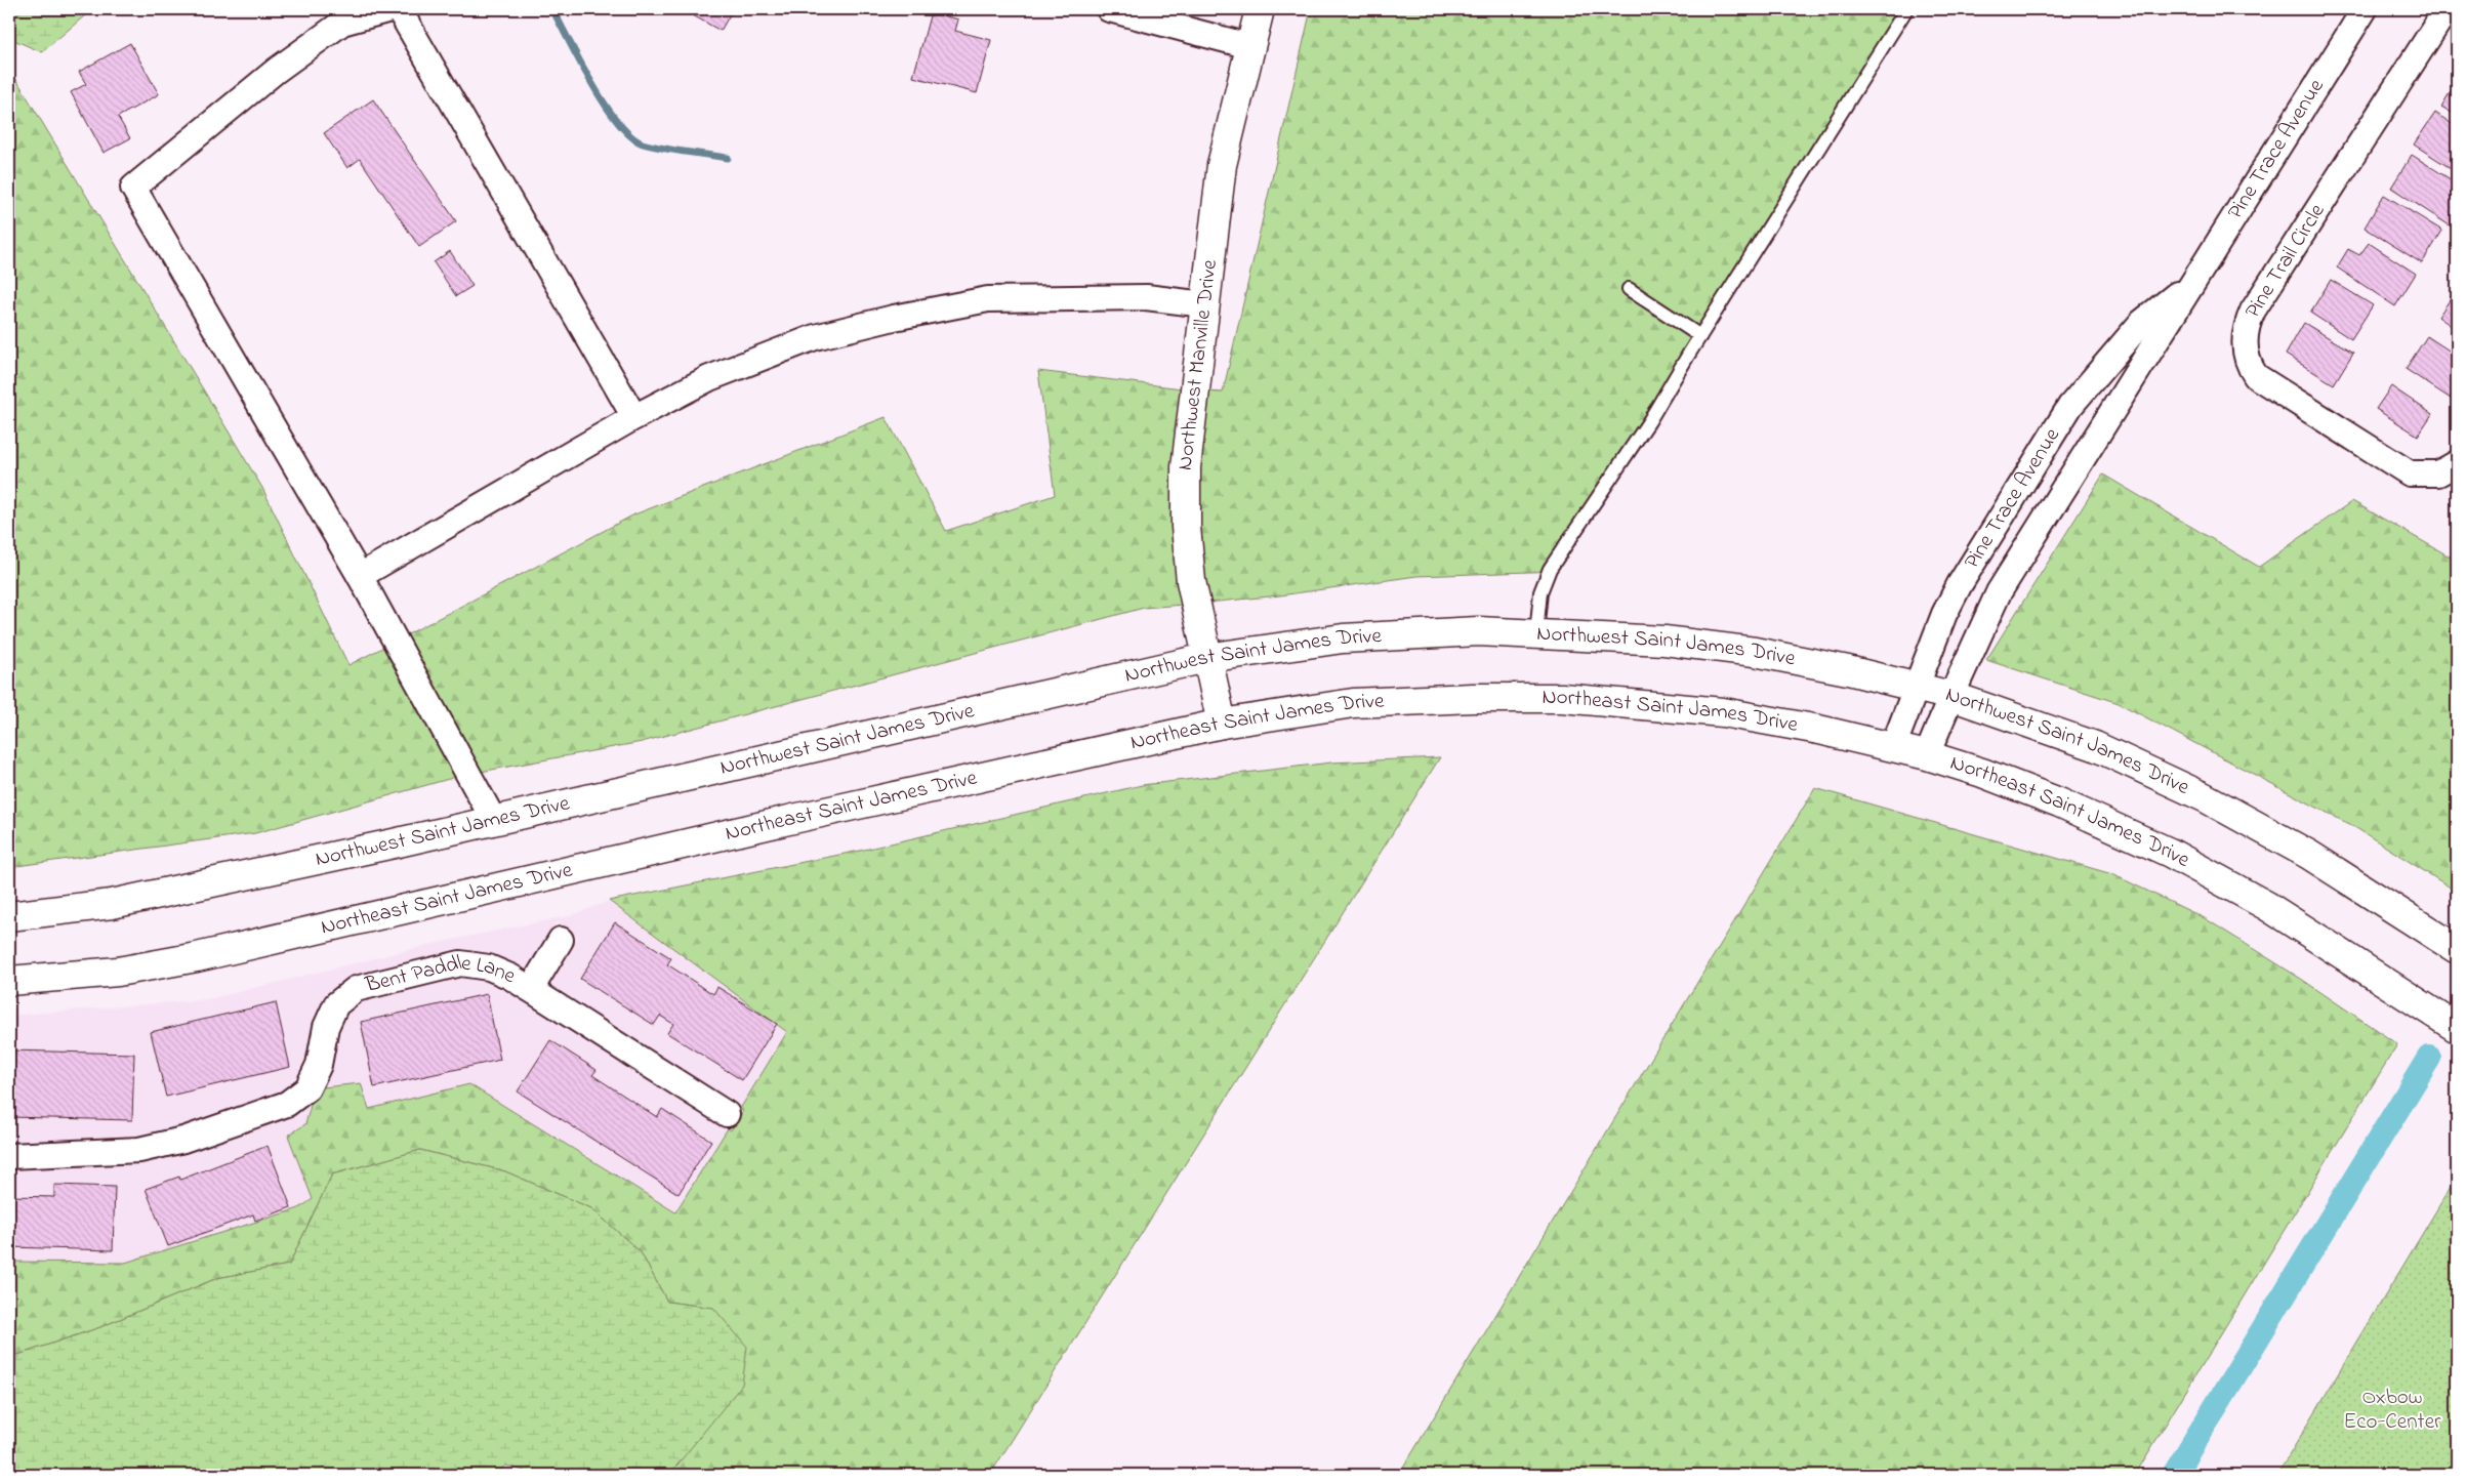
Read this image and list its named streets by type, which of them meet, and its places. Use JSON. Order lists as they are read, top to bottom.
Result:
{
  "streets": {
    "main road": ["Northwest Manville Drive", "Northwest Saint James Drive", "Northeast Saint James Drive"],
    "street": ["Pine Trace Avenue", "Pine Trail Circle", "Bent Paddle Lane"]
  },
  "crossings": [
    ["Pine Trace Avenue", "Northwest Saint James Drive"],
    ["Pine Trace Avenue", "Northeast Saint James Drive"],
    ["Northwest Manville Drive", "Northwest Saint James Drive"],
    ["Northwest Manville Drive", "Northeast Saint James Drive"]
  ],
  "parks": ["Oxbow Eco-Center"]
}
